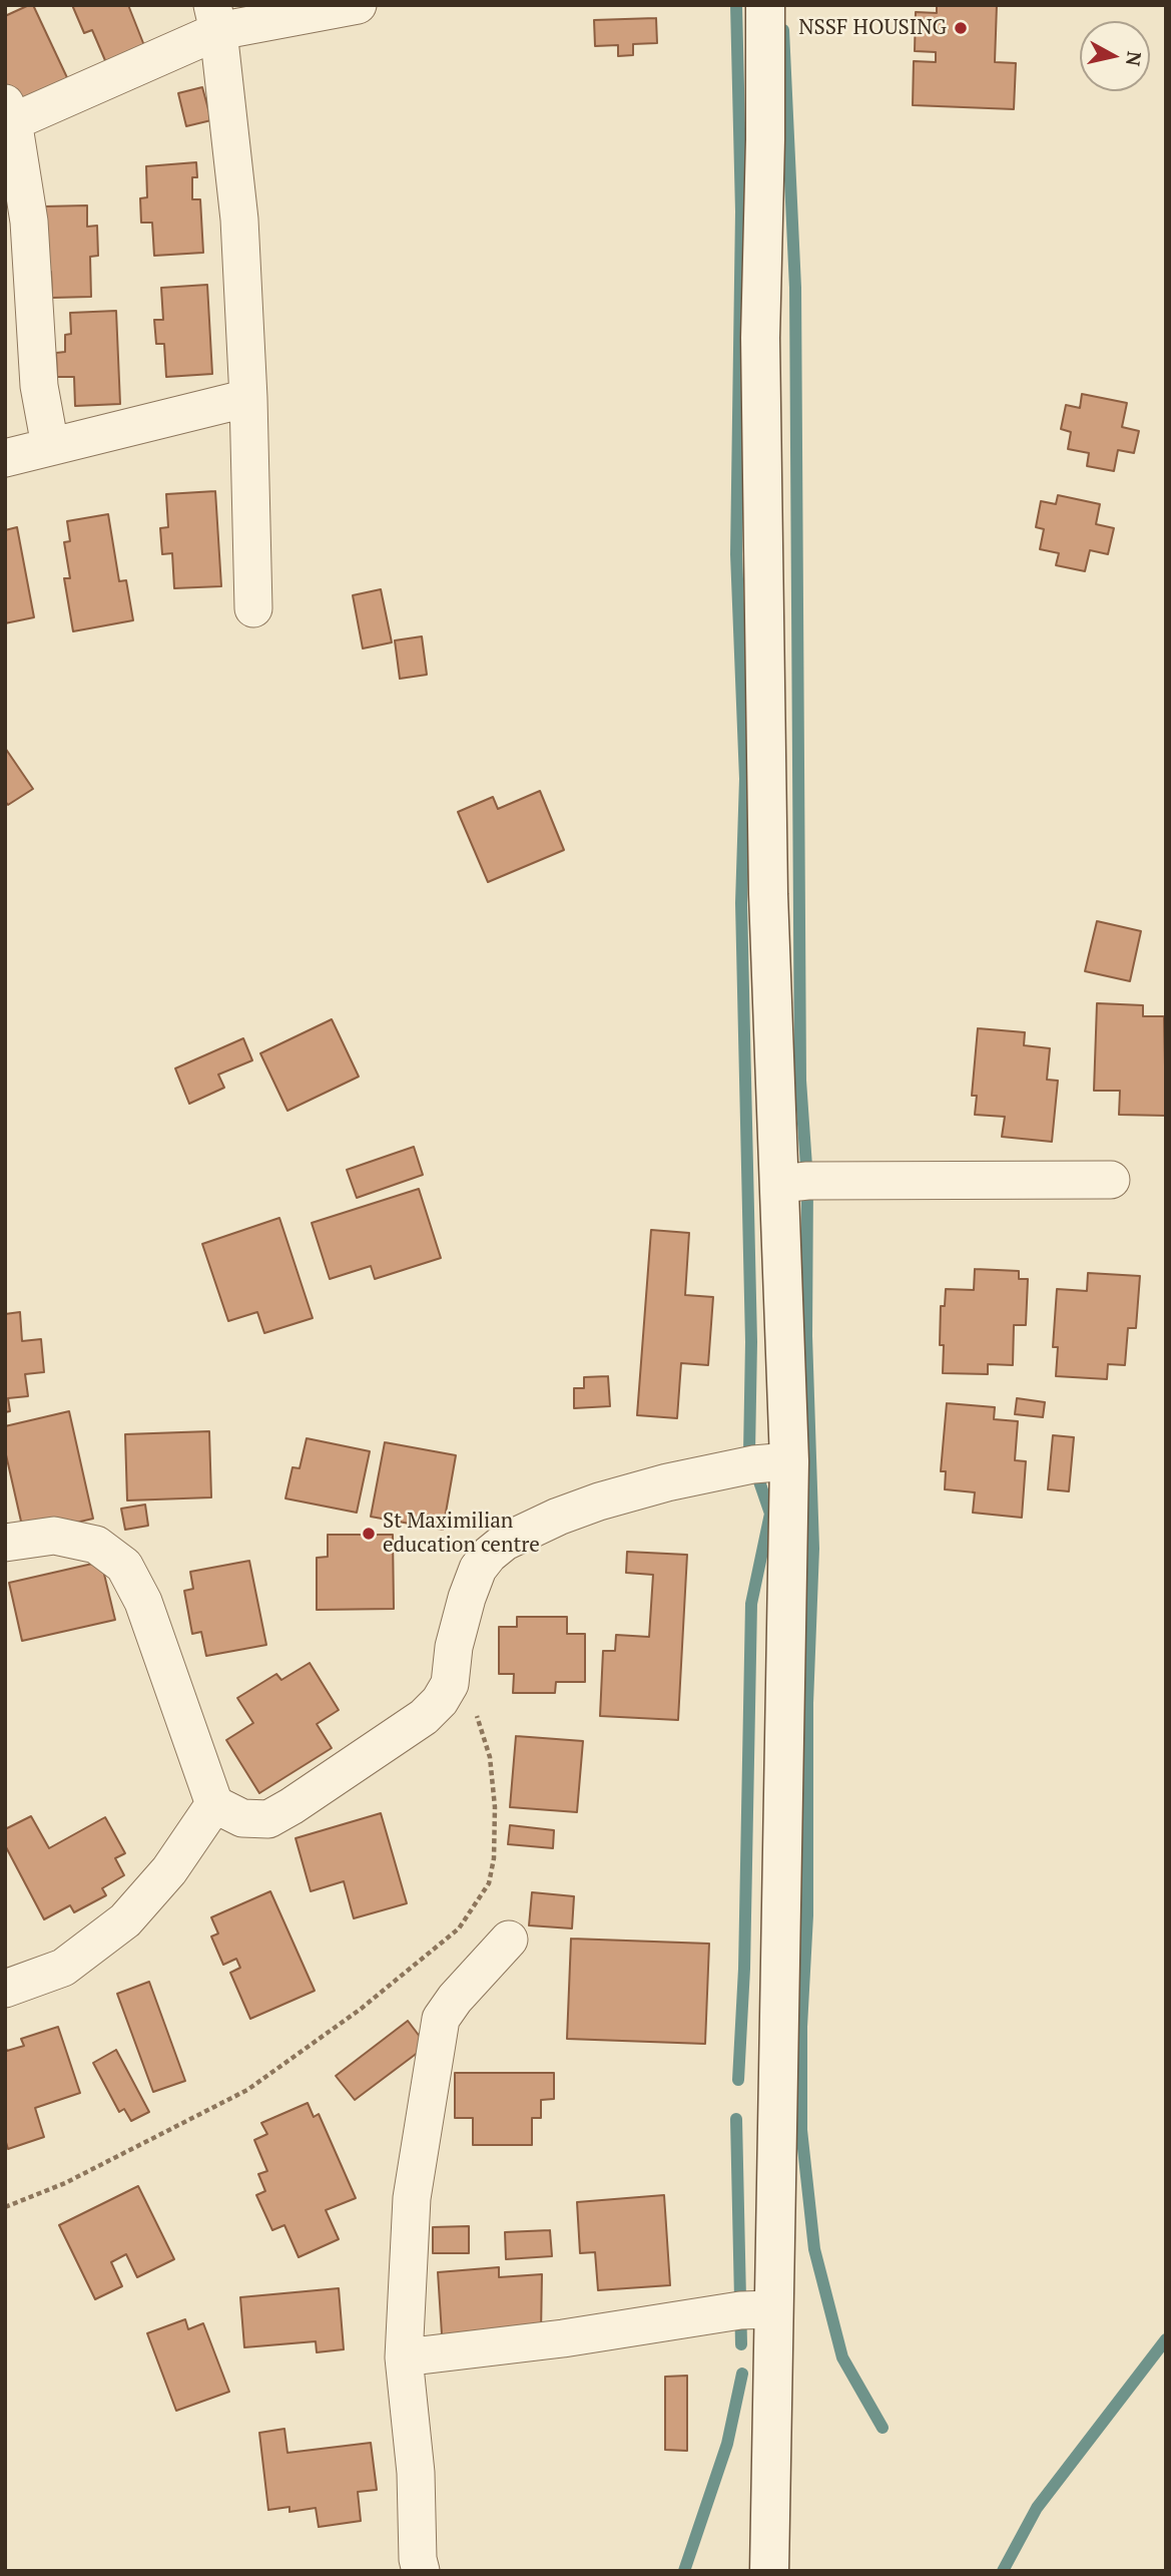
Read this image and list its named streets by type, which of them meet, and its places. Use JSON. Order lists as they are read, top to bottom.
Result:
{
  "places": ["NSSF HOUSING", "St Maximilian education centre"],
  "north": "right"
}
